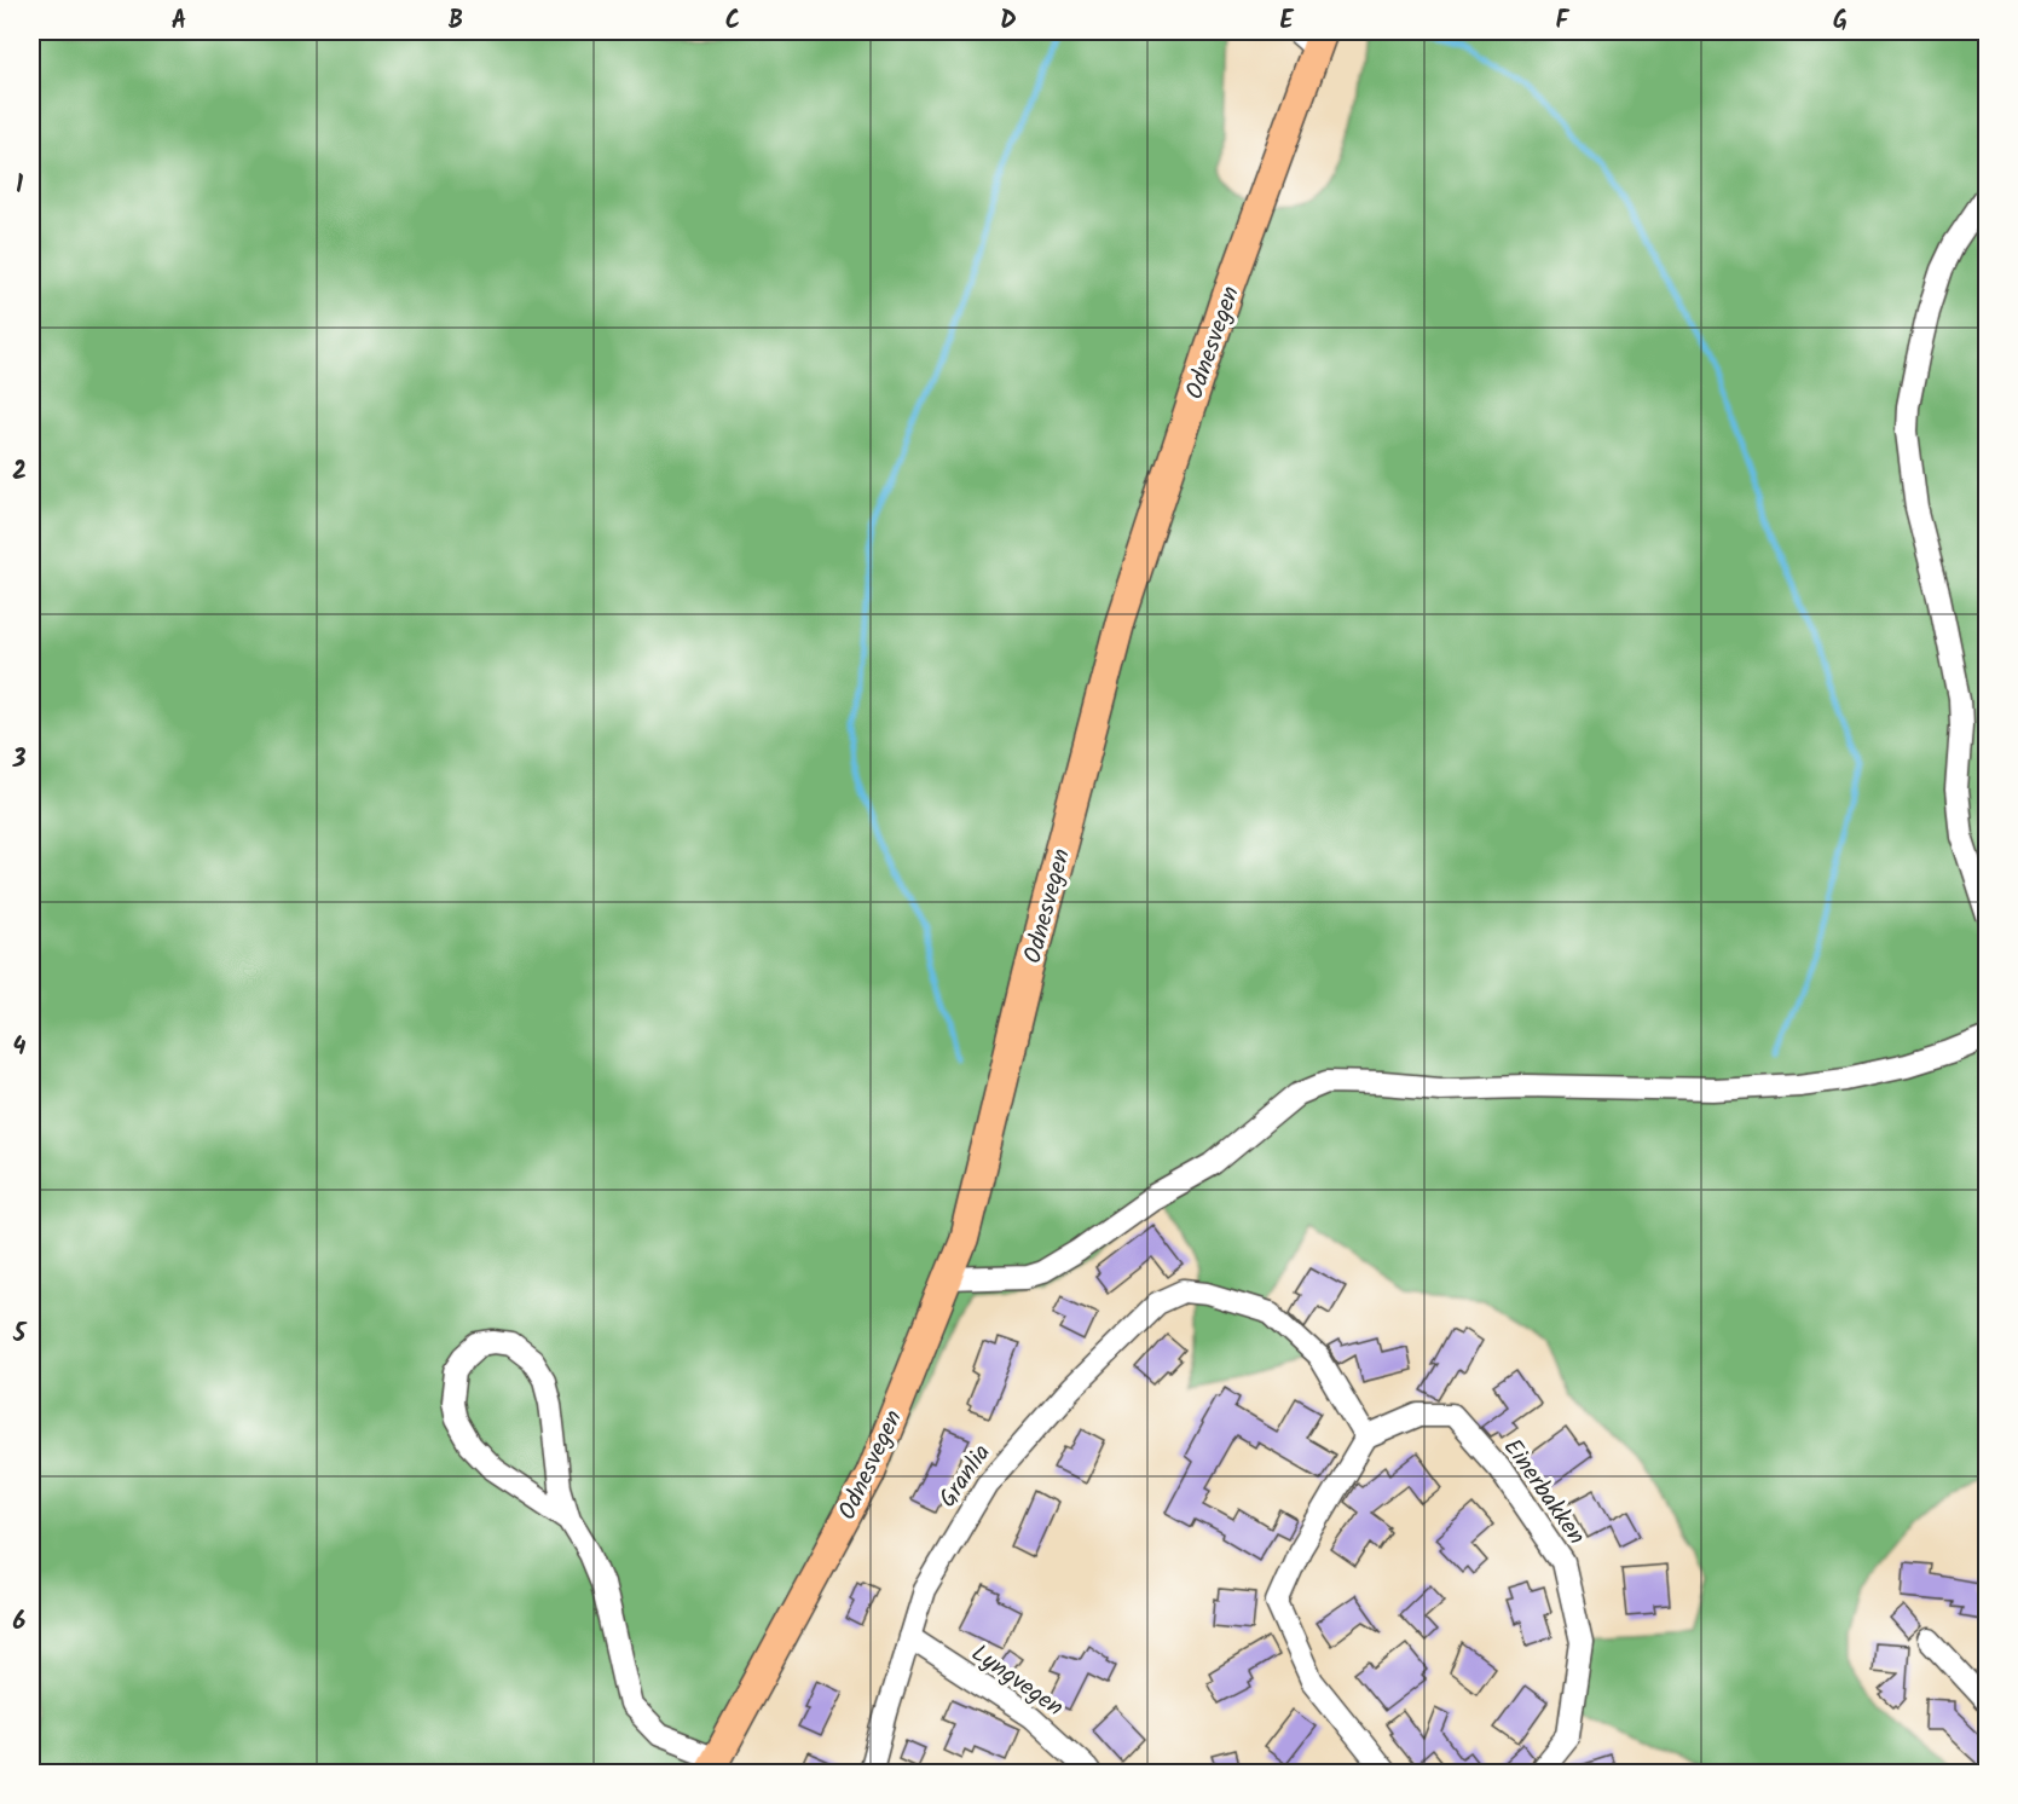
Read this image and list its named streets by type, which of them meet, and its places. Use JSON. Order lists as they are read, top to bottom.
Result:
{
  "streets": {
    "main road": ["Odnesvegen"],
    "street": ["Granlia", "Einerbakken", "Lyngvegen"]
  },
  "crossings": [
    ["Granlia", "Einerbakken"],
    ["Granlia", "Lyngvegen"]
  ],
  "grid": {
    "columns": [
      "A",
      "B",
      "C",
      "D",
      "E",
      "F",
      "G"
    ],
    "rows": [
      "1",
      "2",
      "3",
      "4",
      "5",
      "6"
    ]
  }
}
